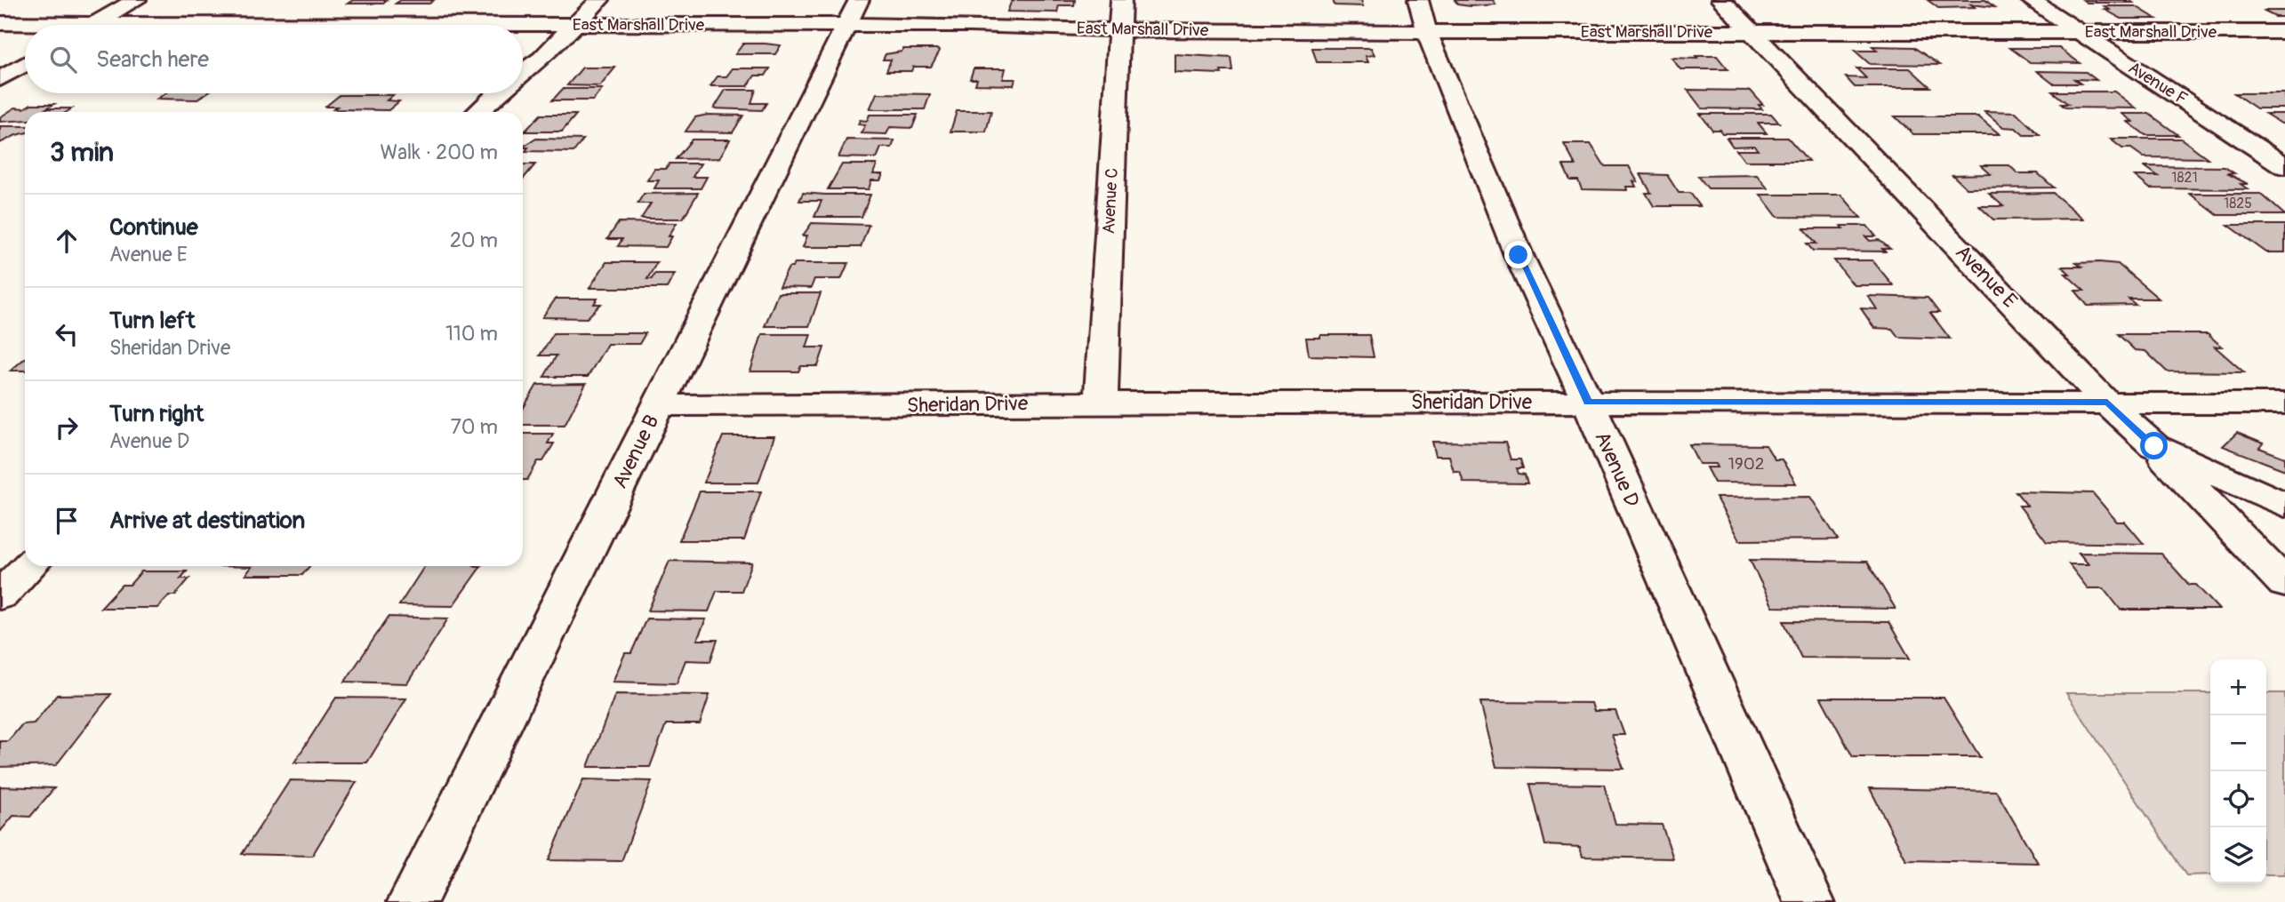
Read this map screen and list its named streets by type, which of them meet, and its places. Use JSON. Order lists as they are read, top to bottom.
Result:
{
  "streets": {
    "street": [
      "East Marshall Drive",
      "Avenue F",
      "Avenue C",
      "Avenue E",
      "Sheridan Drive",
      "Avenue B",
      "Avenue D"
    ]
  },
  "crossings": [
    ["East Marshall Drive", "Avenue F"],
    ["East Marshall Drive", "Avenue C"],
    ["East Marshall Drive", "Avenue E"],
    ["East Marshall Drive", "Avenue B"],
    ["East Marshall Drive", "Avenue D"],
    ["Avenue C", "Sheridan Drive"],
    ["Avenue E", "Sheridan Drive"],
    ["Sheridan Drive", "Avenue B"],
    ["Sheridan Drive", "Avenue D"]
  ],
  "house_numbers": ["1821", "1825", "1902"],
  "page": {
    "search": "Search here",
    "heading": ["3 min", "Walk · 200 m"],
    "list": [
      ["Continue", "Avenue E", "20 m"],
      ["Turn left", "Sheridan Drive", "110 m"],
      ["Turn right", "Avenue D", "70 m"],
      "Arrive at destination"
    ],
    "map_buttons": ["+", "−"]
  }
}
